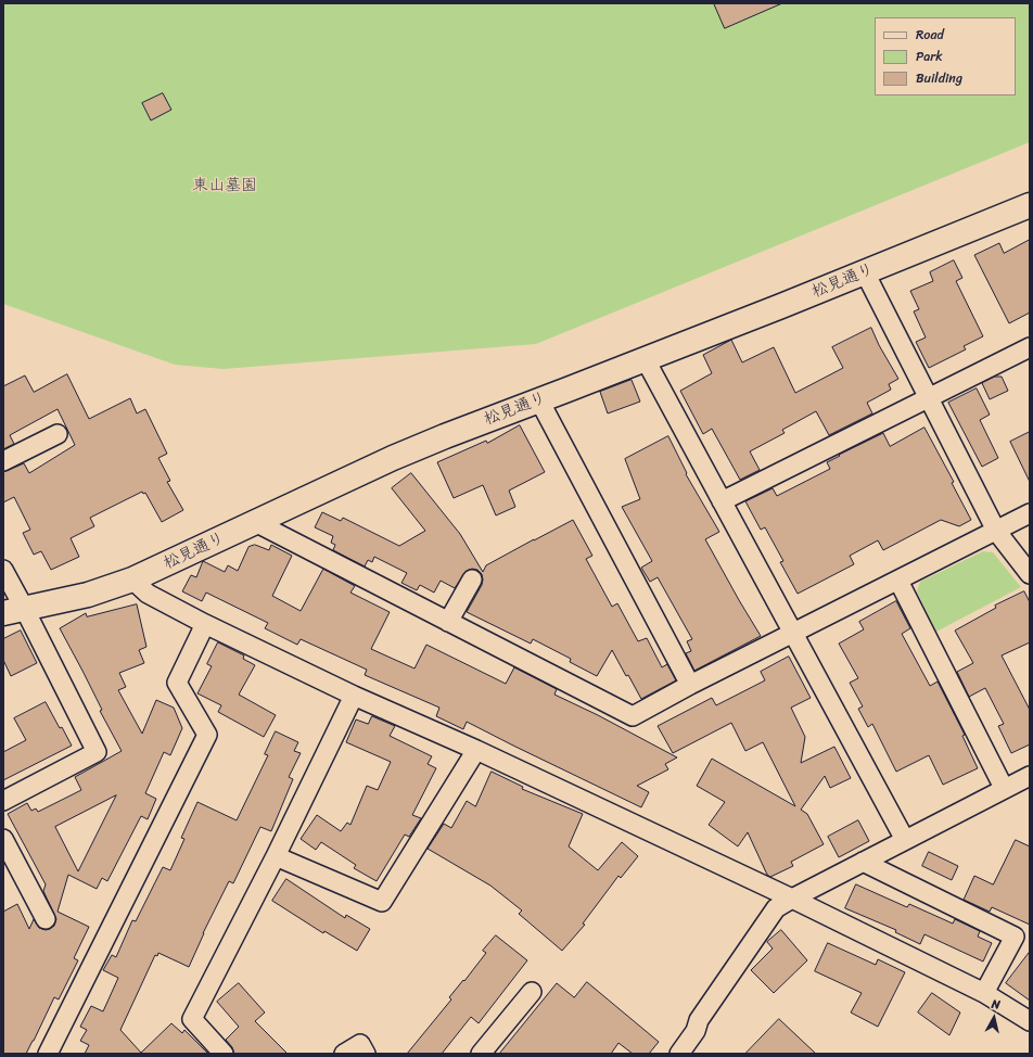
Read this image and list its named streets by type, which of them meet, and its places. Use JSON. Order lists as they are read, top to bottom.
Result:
{
  "streets": {
    "street": ["松見通り"]
  },
  "parks": ["東山墓園"],
  "legend": ["Road", "Park", "Building"],
  "north": "top"
}
